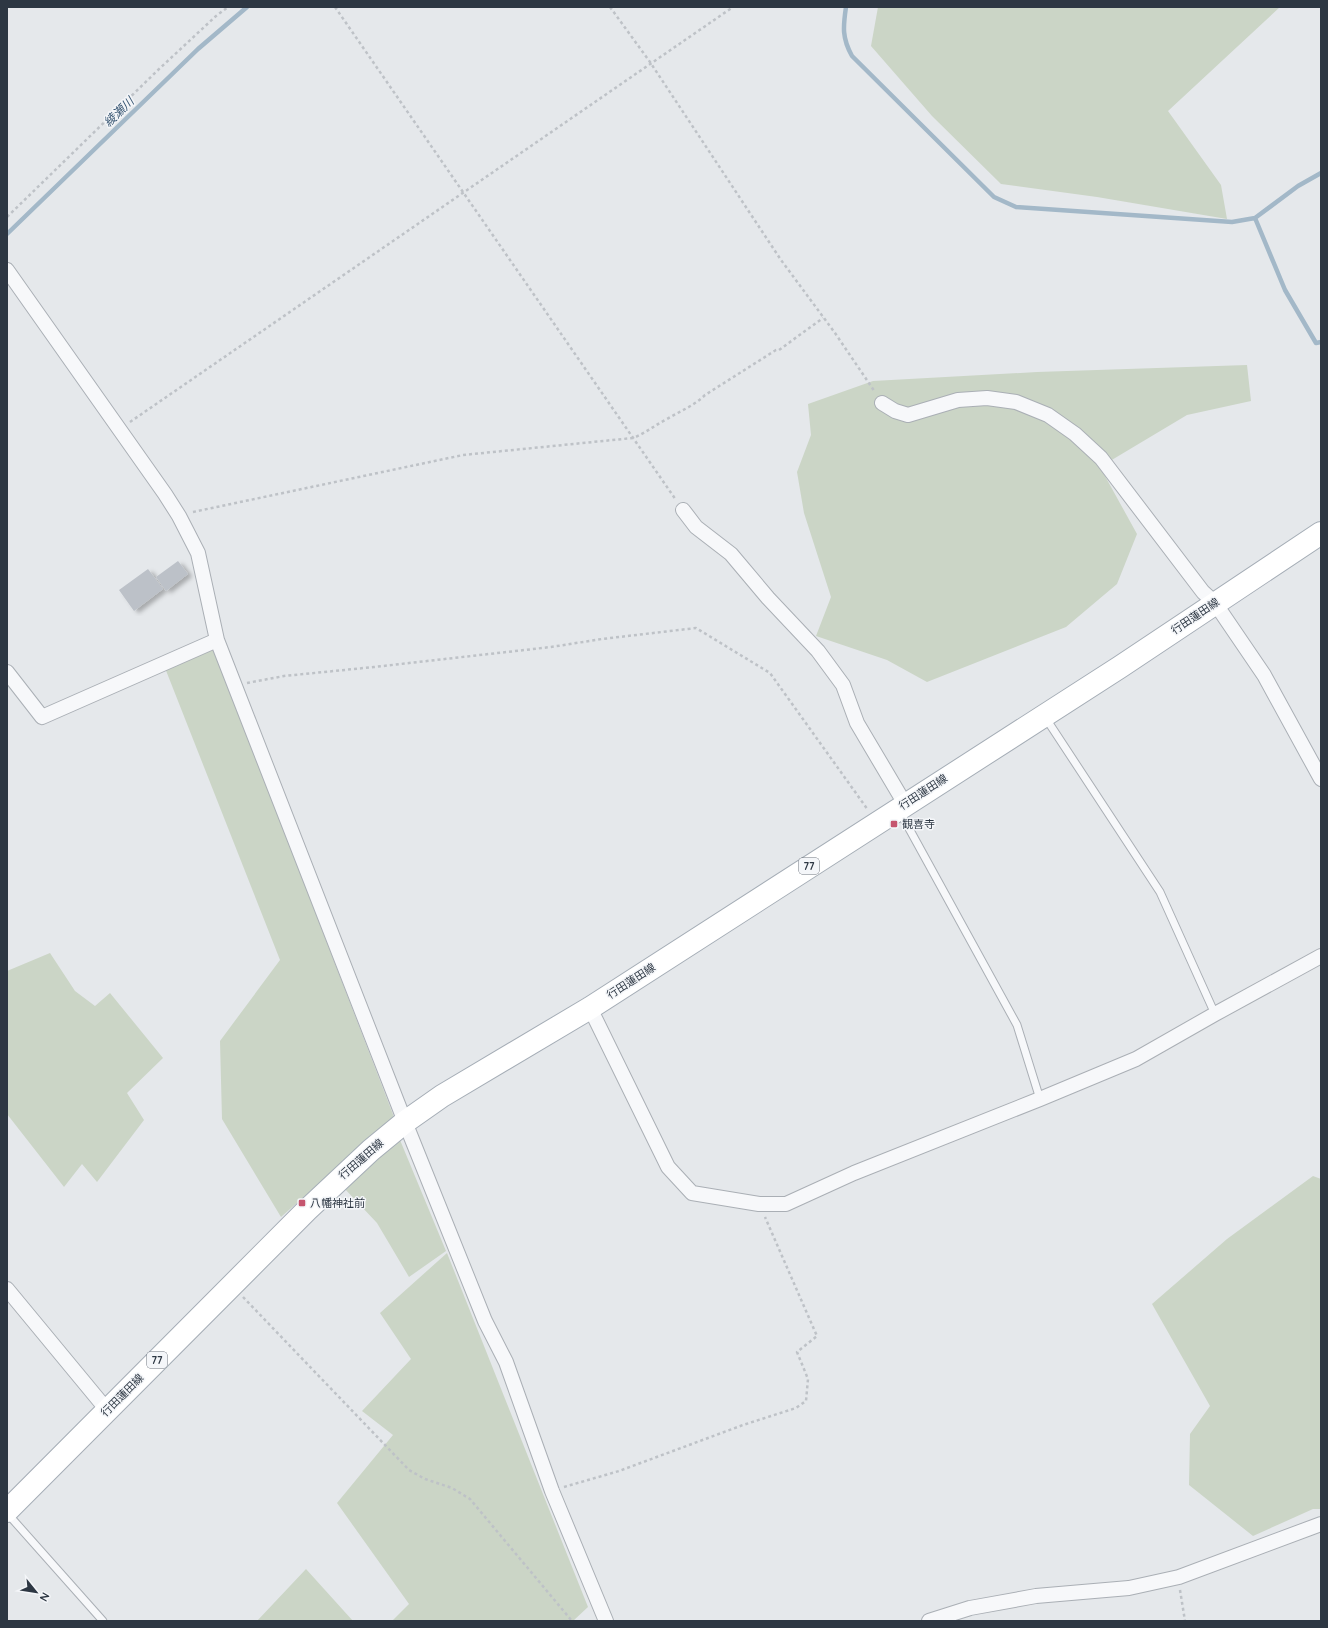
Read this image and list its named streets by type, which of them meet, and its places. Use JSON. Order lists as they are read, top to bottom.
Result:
{
  "streets": {
    "main road": ["行田蓮田線", "77"]
  },
  "water": ["綾瀬川"],
  "places": {
    "transit": ["観喜寺", "八幡神社前"]
  },
  "north": "bottom right"
}
